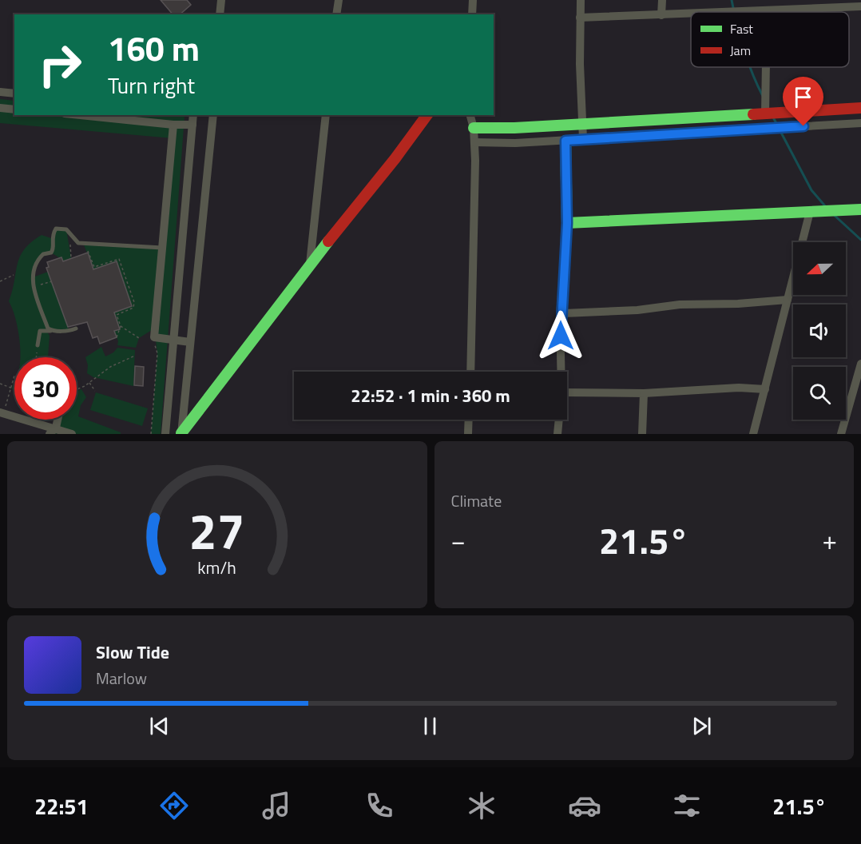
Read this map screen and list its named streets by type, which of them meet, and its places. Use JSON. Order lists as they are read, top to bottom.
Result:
{
  "legend": ["Fast", "Jam"],
  "north": "left",
  "page": {
    "turn": ["160 m", "Turn right"],
    "limit": "30",
    "trip": "22:52 · 1 min · 360 m",
    "tile": "Climate",
    "heat": ["−", "21.5°", "+"],
    "song": ["Slow Tide", "Marlow"],
    "tabs": ["22:51", "21.5°"],
    "gauge": ["27", "km/h"]
  }
}
